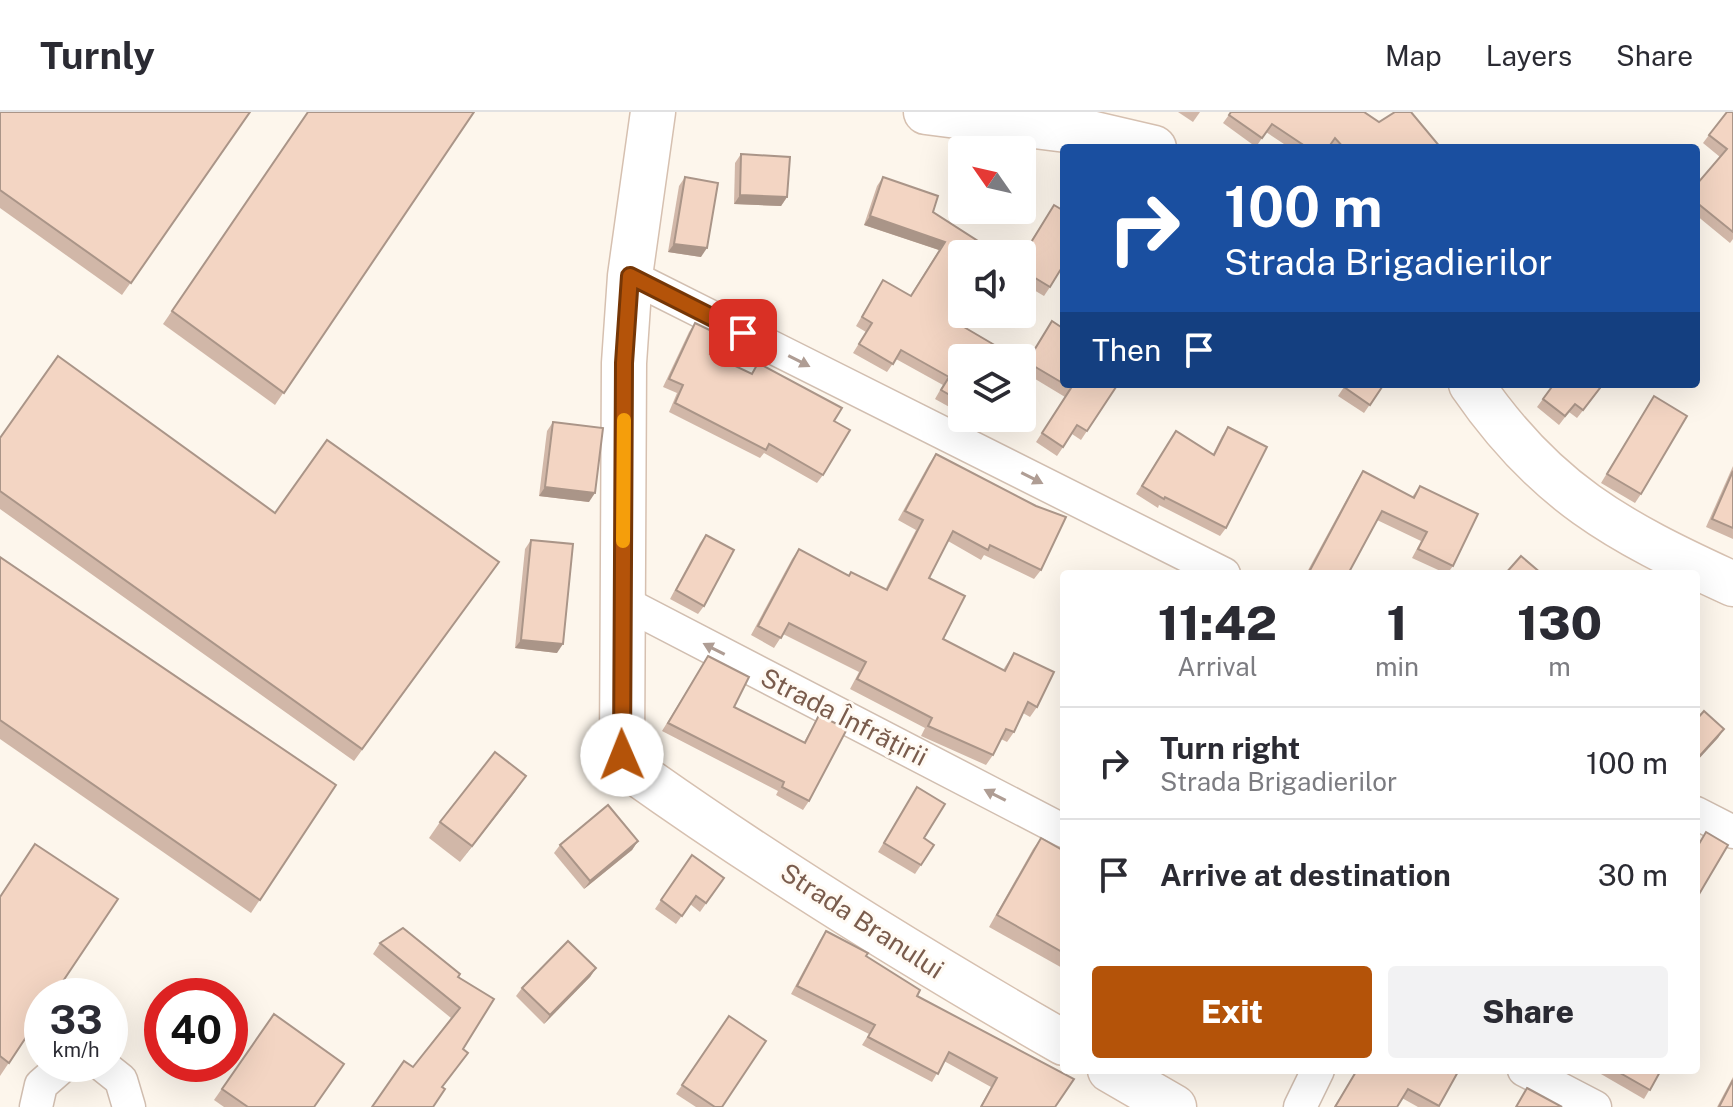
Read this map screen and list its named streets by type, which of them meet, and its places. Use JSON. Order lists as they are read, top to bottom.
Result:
{
  "streets": {
    "street": ["Strada Înfrățirii", "Strada Branului"]
  },
  "crossings": [
    ["Strada Înfrățirii", "Strada Branului"]
  ],
  "one_way": ["Strada Înfrățirii"],
  "north": "top left",
  "page": {
    "header": "Turnly",
    "nav": ["Map", "Layers", "Share"],
    "turn": ["100 m", "Strada Brigadierilor"],
    "then": "Then",
    "eta": [
      "11:42",
      "Arrival",
      "1",
      "min",
      "130",
      "m"
    ],
    "list": [
      {
        "name": "Turn right",
        "note": "Strada Brigadierilor",
        "value": "100 m"
      },
      {
        "name": "Arrive at destination",
        "value": "30 m"
      }
    ],
    "buttons": ["Exit", "Share"],
    "speed": "33 km/h",
    "limit": "40"
  }
}
